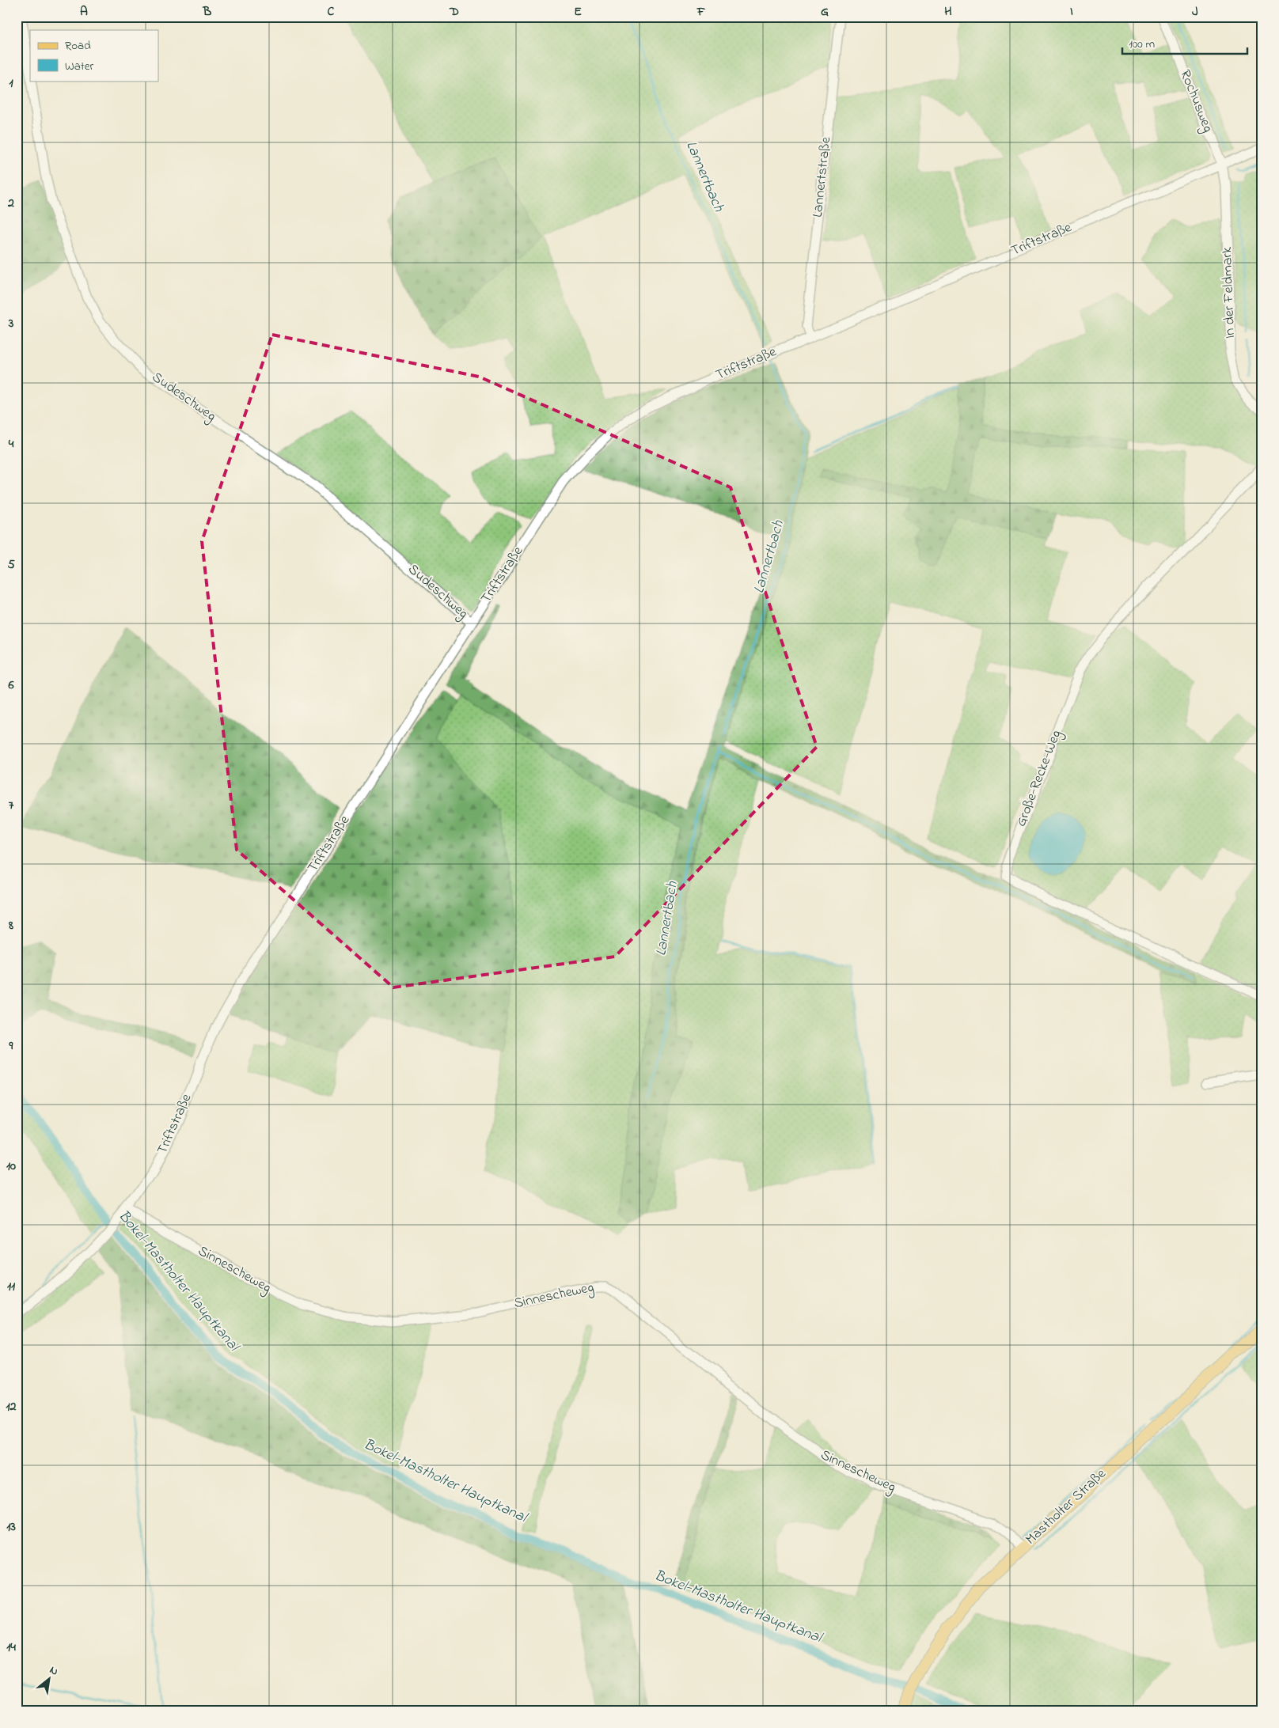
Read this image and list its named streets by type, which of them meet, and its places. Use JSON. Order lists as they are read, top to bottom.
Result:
{
  "streets": {
    "main road": ["Mastholter Straße"],
    "street": [
      "Rochusweg",
      "Lannertstraße",
      "Triftstraße",
      "In der Feldmark",
      "Sudeschweg",
      "Große-Recke-Weg",
      "Sinnescheweg"
    ]
  },
  "crossings": [
    ["Rochusweg", "Triftstraße"],
    ["Rochusweg", "In der Feldmark"],
    ["Lannertstraße", "Triftstraße"],
    ["Triftstraße", "In der Feldmark"],
    ["Triftstraße", "Sudeschweg"],
    ["Triftstraße", "Sinnescheweg"],
    ["Sinnescheweg", "Mastholter Straße"]
  ],
  "water": ["Lannertbach", "Bokel-Mastholter Hauptkanal"],
  "legend": ["Road", "Water"],
  "scale_bar": "100 m",
  "north": "top right",
  "grid": {
    "columns": [
      "A",
      "B",
      "C",
      "D",
      "E",
      "F",
      "G",
      "H",
      "I",
      "J"
    ],
    "rows": [
      "1",
      "2",
      "3",
      "4",
      "5",
      "6",
      "7",
      "8",
      "9",
      "10",
      "11",
      "12",
      "13",
      "14"
    ]
  }
}
